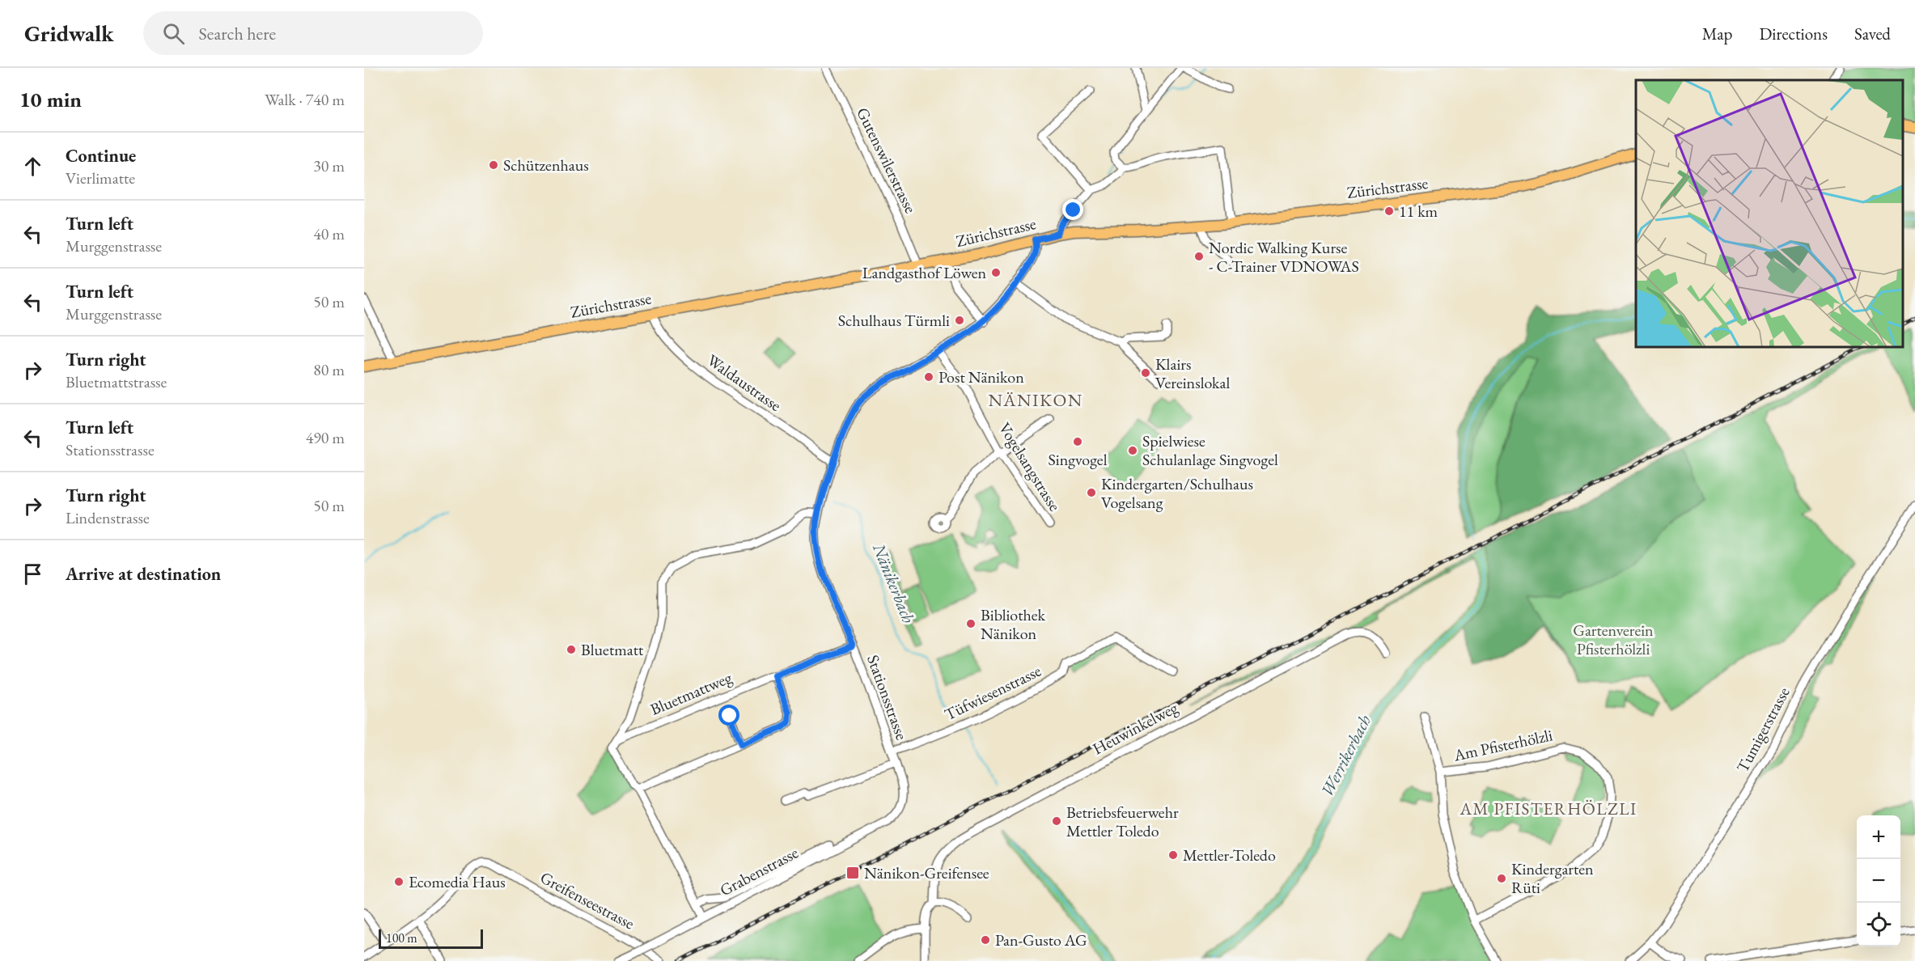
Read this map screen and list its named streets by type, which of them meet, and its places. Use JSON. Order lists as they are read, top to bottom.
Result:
{
  "streets": {
    "main road": ["Zürichstrasse"],
    "street": [
      "Gutenswilerstrasse",
      "Waldaustrasse",
      "Vogelsangstrasse",
      "Tüfwiesenstrasse",
      "Bluetmattweg",
      "Stationsstrasse",
      "Heuwinkelweg",
      "Tumigerstrasse",
      "Am Pfisterhölzli",
      "Grabenstrasse",
      "Greifenseestrasse"
    ]
  },
  "crossings": [
    ["Gutenswilerstrasse", "Zürichstrasse"],
    ["Zürichstrasse", "Waldaustrasse"],
    ["Zürichstrasse", "Stationsstrasse"],
    ["Waldaustrasse", "Stationsstrasse"],
    ["Vogelsangstrasse", "Stationsstrasse"],
    ["Tüfwiesenstrasse", "Stationsstrasse"],
    ["Bluetmattweg", "Stationsstrasse"],
    ["Stationsstrasse", "Grabenstrasse"]
  ],
  "districts": ["NÄNIKON", "AM PFISTERHÖLZLI"],
  "water": ["Nänikerbach", "Werrikerbach"],
  "parks": ["Gartenverein Pfisterhölzli"],
  "places": {
    "other": [
      "Schützenhaus",
      "11 km",
      "Nordic Walking Kurse - C-Trainer VDNOWAS",
      "Landgasthof Löwen",
      "Schulhaus Türmli",
      "Klairs Vereinslokal",
      "Post Nänikon",
      "Singvogel",
      "Spielwiese Schulanlage Singvogel",
      "Kindergarten/Schulhaus Vogelsang",
      "Bibliothek Nänikon",
      "Bluetmatt",
      "Betriebsfeuerwehr Mettler Toledo",
      "Mettler-Toledo",
      "Kindergarten Rüti",
      "Ecomedia Haus",
      "Pan-Gusto AG"
    ],
    "transit": ["Nänikon-Greifensee"]
  },
  "scale_bar": "100 m",
  "page": {
    "header": "Gridwalk",
    "search": "Search here",
    "nav": ["Map", "Directions", "Saved"],
    "heading": ["10 min", "Walk · 740 m"],
    "list": [
      ["Continue", "Vierlimatte", "30 m"],
      ["Turn left", "Murggenstrasse", "40 m"],
      ["Turn left", "Murggenstrasse", "50 m"],
      ["Turn right", "Bluetmattstrasse", "80 m"],
      ["Turn left", "Stationsstrasse", "490 m"],
      ["Turn right", "Lindenstrasse", "50 m"],
      "Arrive at destination"
    ],
    "map_buttons": ["+", "−"],
    "scale": "100 m"
  }
}
